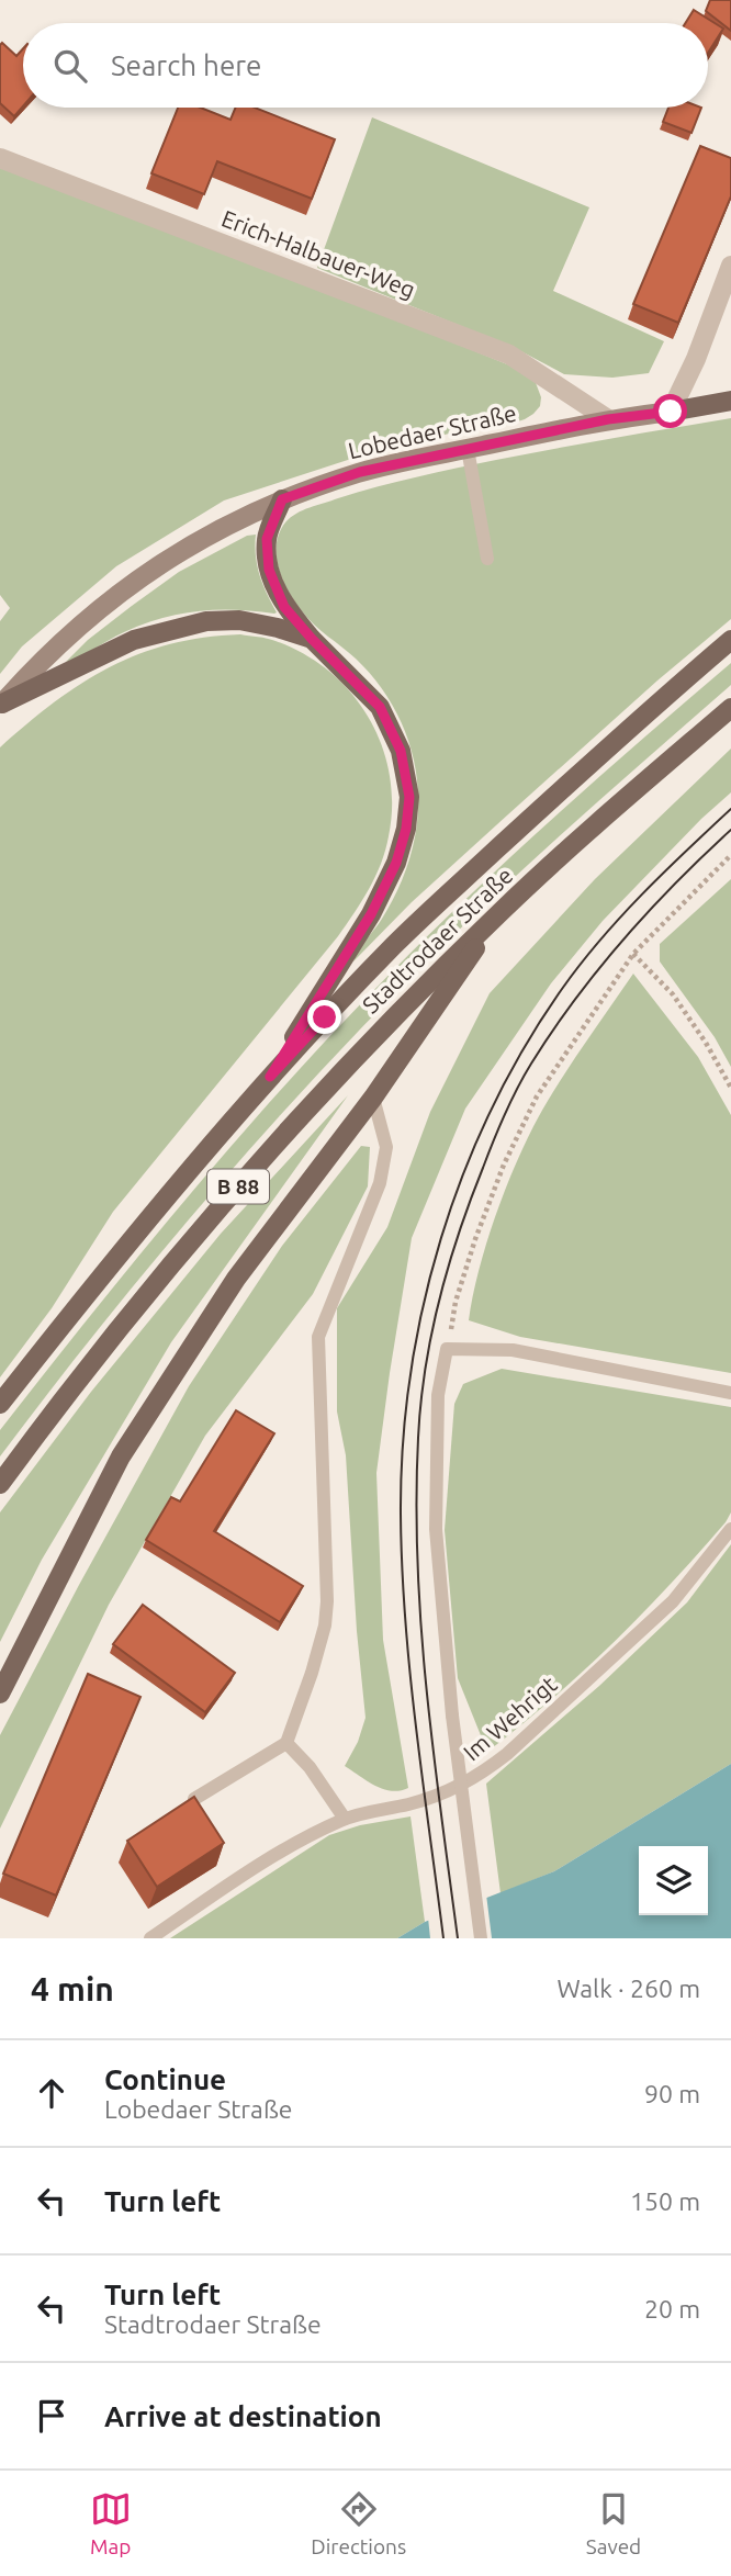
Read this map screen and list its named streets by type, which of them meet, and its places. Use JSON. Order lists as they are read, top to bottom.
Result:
{
  "streets": {
    "main road": ["Lobedaer Straße", "Stadtrodaer Straße", "B 88"],
    "street": ["Erich-Halbauer-Weg"],
    "lane": ["Im Wehrigt"]
  },
  "crossings": [
    ["Erich-Halbauer-Weg", "Lobedaer Straße"]
  ],
  "page": {
    "search": "Search here",
    "heading": ["4 min", "Walk · 260 m"],
    "list": [
      ["Continue", "Lobedaer Straße", "90 m"],
      ["Turn left", "150 m"],
      ["Turn left", "Stadtrodaer Straße", "20 m"],
      "Arrive at destination"
    ],
    "nav": ["Map", "Directions", "Saved"]
  }
}
